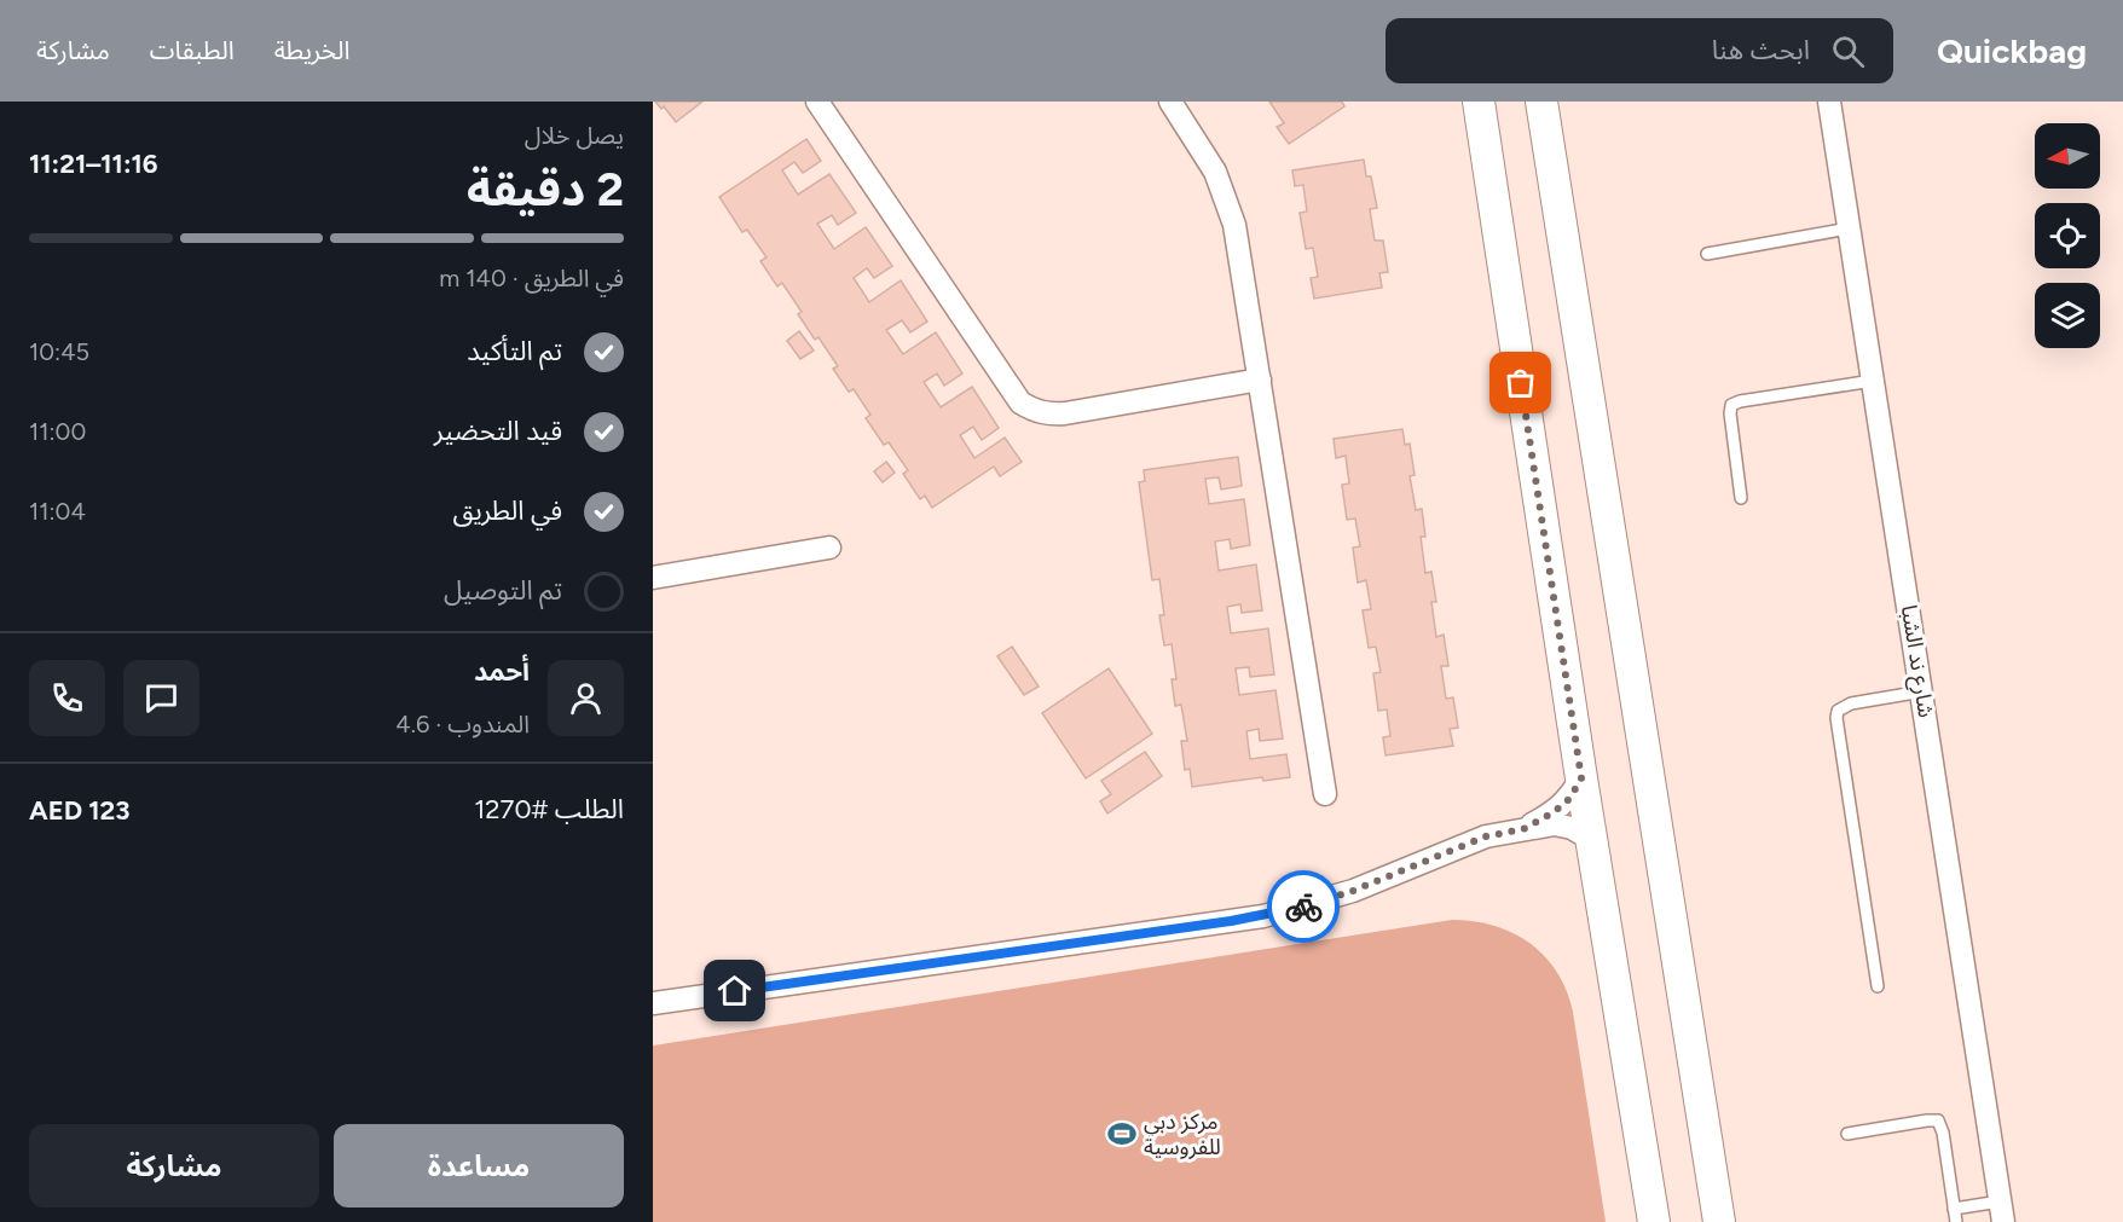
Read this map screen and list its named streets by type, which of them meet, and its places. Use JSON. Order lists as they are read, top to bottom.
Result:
{
  "streets": {
    "street": ["شارع ند الشبا"]
  },
  "places": {
    "sports": ["مركز دبي للفروسية"]
  },
  "north": "left",
  "page": {
    "header": "Quickbag",
    "search": "ابحث هنا",
    "nav": ["الخريطة", "الطبقات", "مشاركة"],
    "heading": ["2 دقيقة", "يصل خلال", "11:16–11:21"],
    "panel": [
      "أحمد",
      "المندوب · 4.6",
      "الطلب #1270",
      "AED 123"
    ],
    "bar": "في الطريق · 140 m",
    "list": [
      ["تم التأكيد", "10:45"],
      ["قيد التحضير", "11:00"],
      ["في الطريق", "11:04"],
      "تم التوصيل"
    ],
    "buttons": ["مساعدة", "مشاركة"]
  }
}
